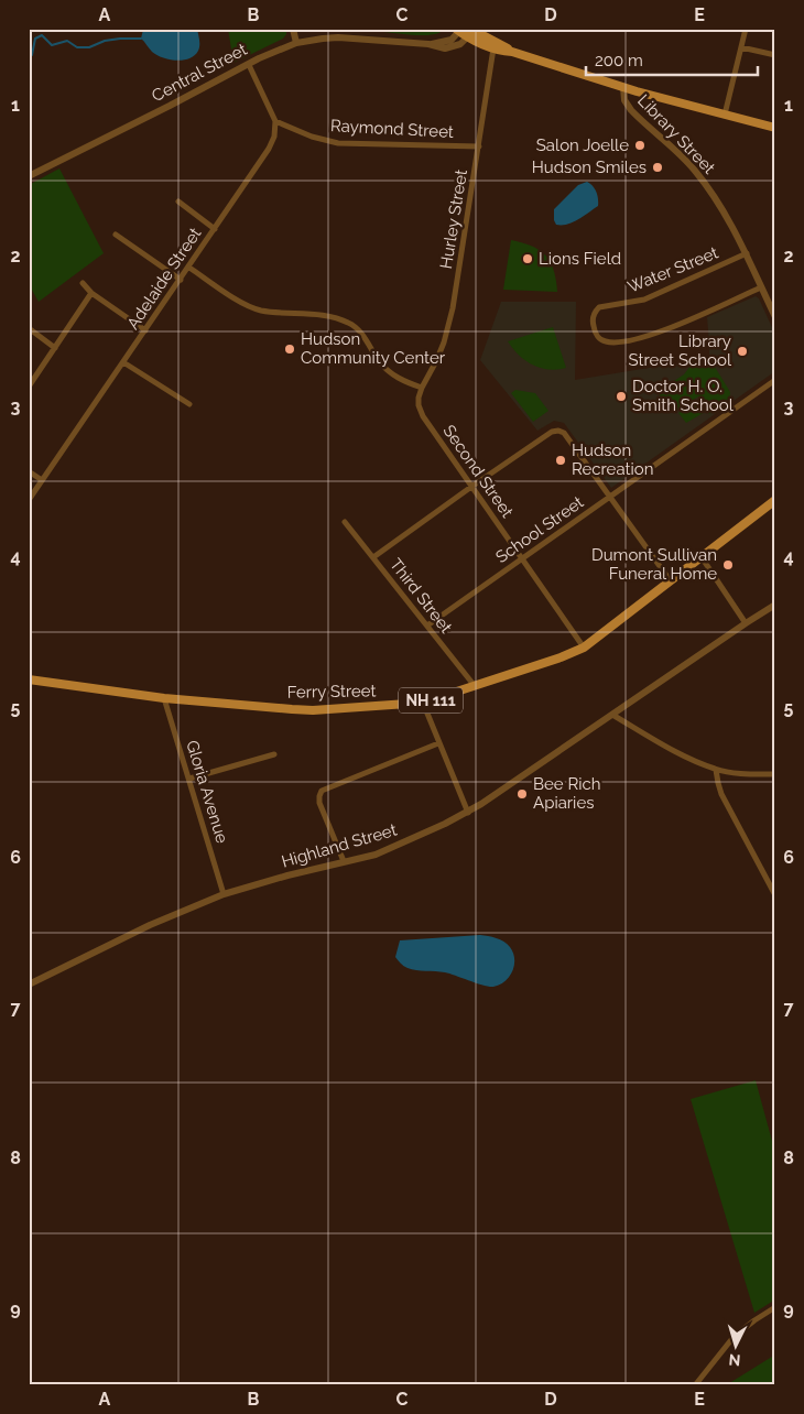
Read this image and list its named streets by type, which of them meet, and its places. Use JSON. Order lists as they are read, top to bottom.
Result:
{
  "streets": {
    "main road": ["Central Street", "Ferry Street", "NH 111"],
    "street": [
      "Raymond Street",
      "Library Street",
      "Hurley Street",
      "Water Street",
      "Adelaide Street",
      "Second Street",
      "School Street",
      "Third Street",
      "Gloria Avenue",
      "Highland Street"
    ]
  },
  "crossings": [
    ["Central Street", "Library Street"],
    ["Central Street", "Hurley Street"],
    ["Raymond Street", "Hurley Street"],
    ["Raymond Street", "Adelaide Street"],
    ["Library Street", "Water Street"],
    ["Hurley Street", "Second Street"],
    ["Second Street", "School Street"],
    ["Second Street", "Ferry Street"],
    ["School Street", "Third Street"],
    ["Third Street", "Ferry Street"],
    ["Ferry Street", "Gloria Avenue"],
    ["Gloria Avenue", "Highland Street"]
  ],
  "places": [
    "Salon Joelle",
    "Hudson Smiles",
    "Lions Field",
    "Hudson Community Center",
    "Library Street School",
    "Doctor H. O. Smith School",
    "Hudson Recreation",
    "Dumont Sullivan Funeral Home",
    "Bee Rich Apiaries"
  ],
  "scale_bar": "200 m",
  "north": "bottom",
  "grid": {
    "columns": [
      "A",
      "B",
      "C",
      "D",
      "E"
    ],
    "rows": [
      "1",
      "2",
      "3",
      "4",
      "5",
      "6",
      "7",
      "8",
      "9"
    ]
  }
}
